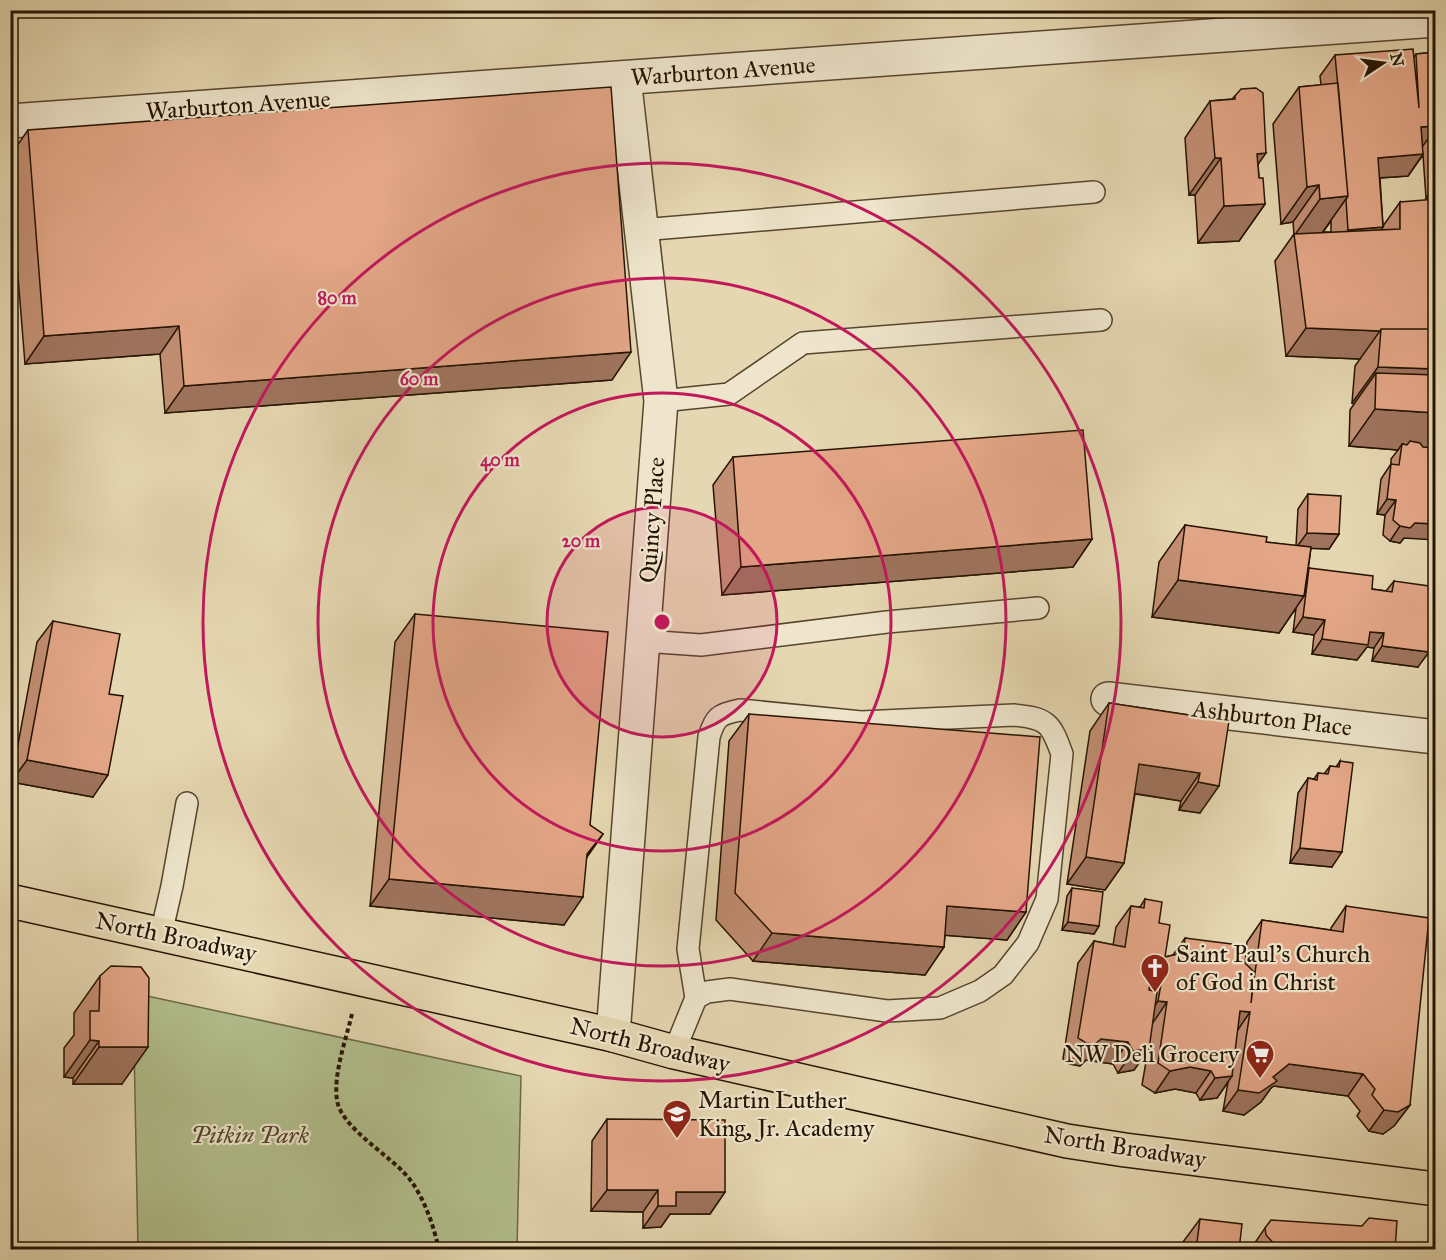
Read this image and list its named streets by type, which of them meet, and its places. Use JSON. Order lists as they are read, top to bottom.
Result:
{
  "streets": {
    "main road": ["North Broadway"],
    "street": ["Warburton Avenue", "Quincy Place", "Ashburton Place"]
  },
  "crossings": [
    ["Warburton Avenue", "Quincy Place"],
    ["Quincy Place", "North Broadway"]
  ],
  "parks": ["Pitkin Park"],
  "places": {
    "church": ["Saint Paul's Church of God in Christ"],
    "supermarket": ["NW Deli Grocery"],
    "school or university": ["Martin Luther King, Jr. Academy"]
  },
  "north": "right",
  "rings": [
    "80 m",
    "60 m",
    "40 m",
    "20 m"
  ]
}
